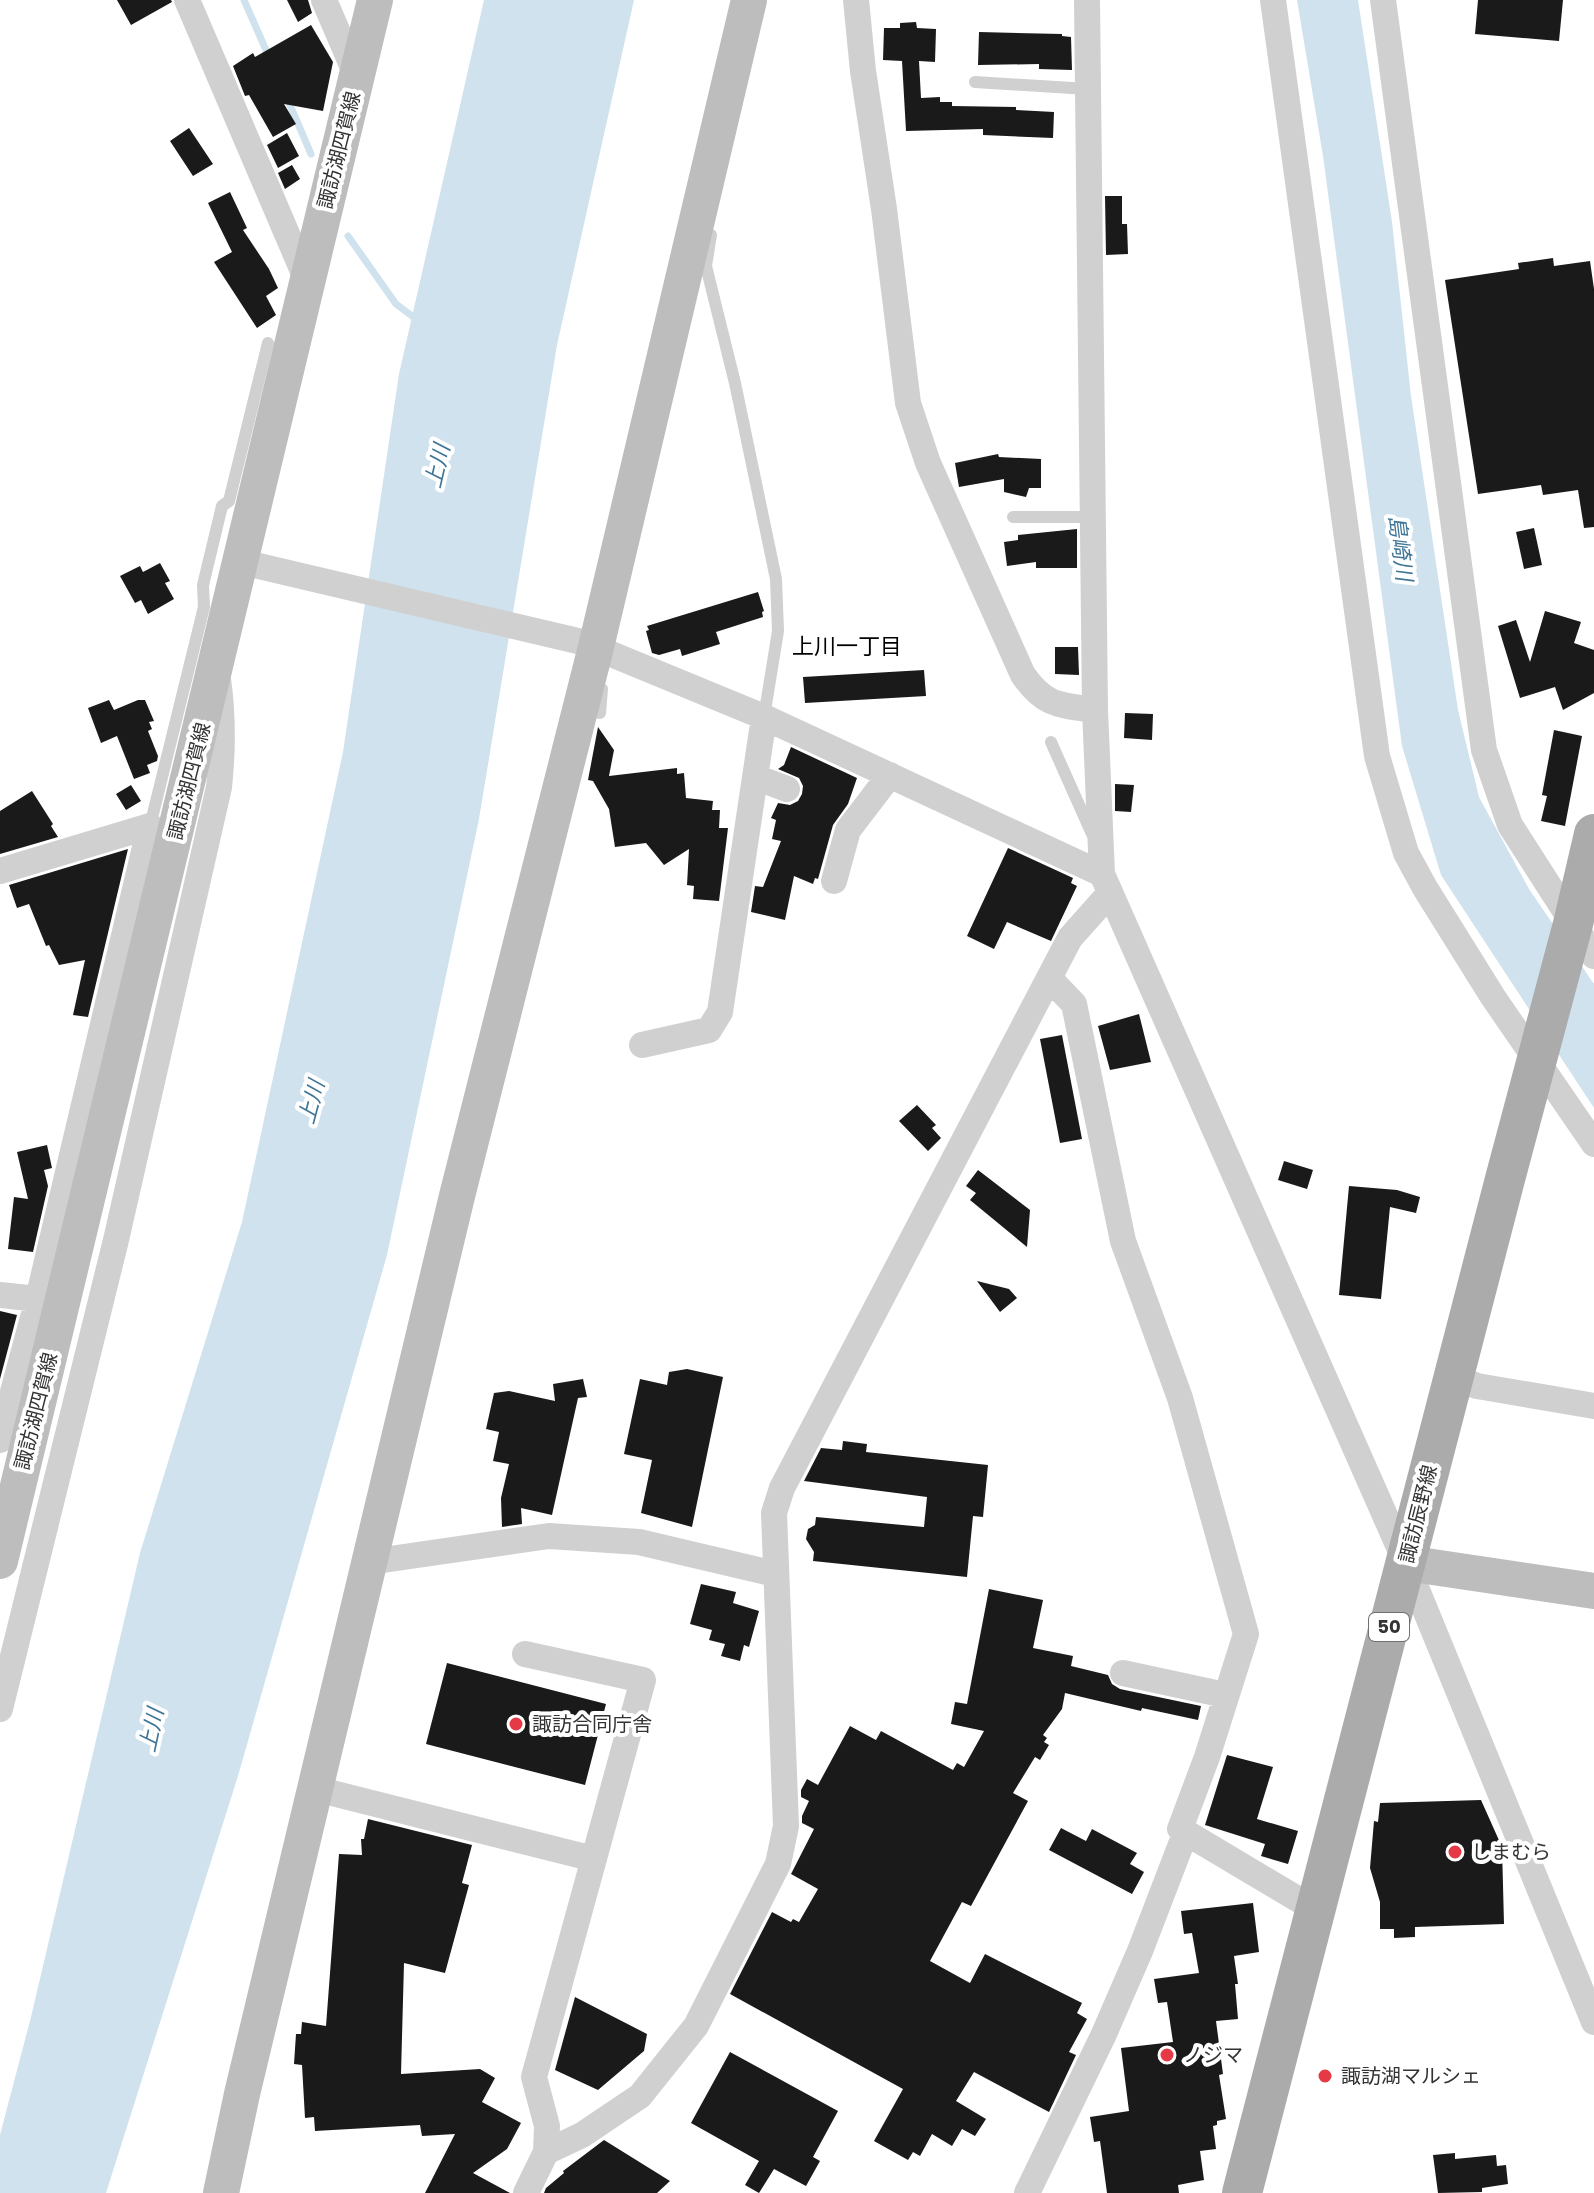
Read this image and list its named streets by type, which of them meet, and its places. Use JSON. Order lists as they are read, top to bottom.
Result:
{
  "streets": {
    "main road": ["諏訪辰野線", "50"],
    "street": ["諏訪湖四賀線"]
  },
  "districts": ["上川一丁目"],
  "water": ["上川", "島崎川"],
  "places": [
    "諏訪合同庁舎",
    "しまむら",
    "ノジマ",
    "諏訪湖マルシェ"
  ]
}
